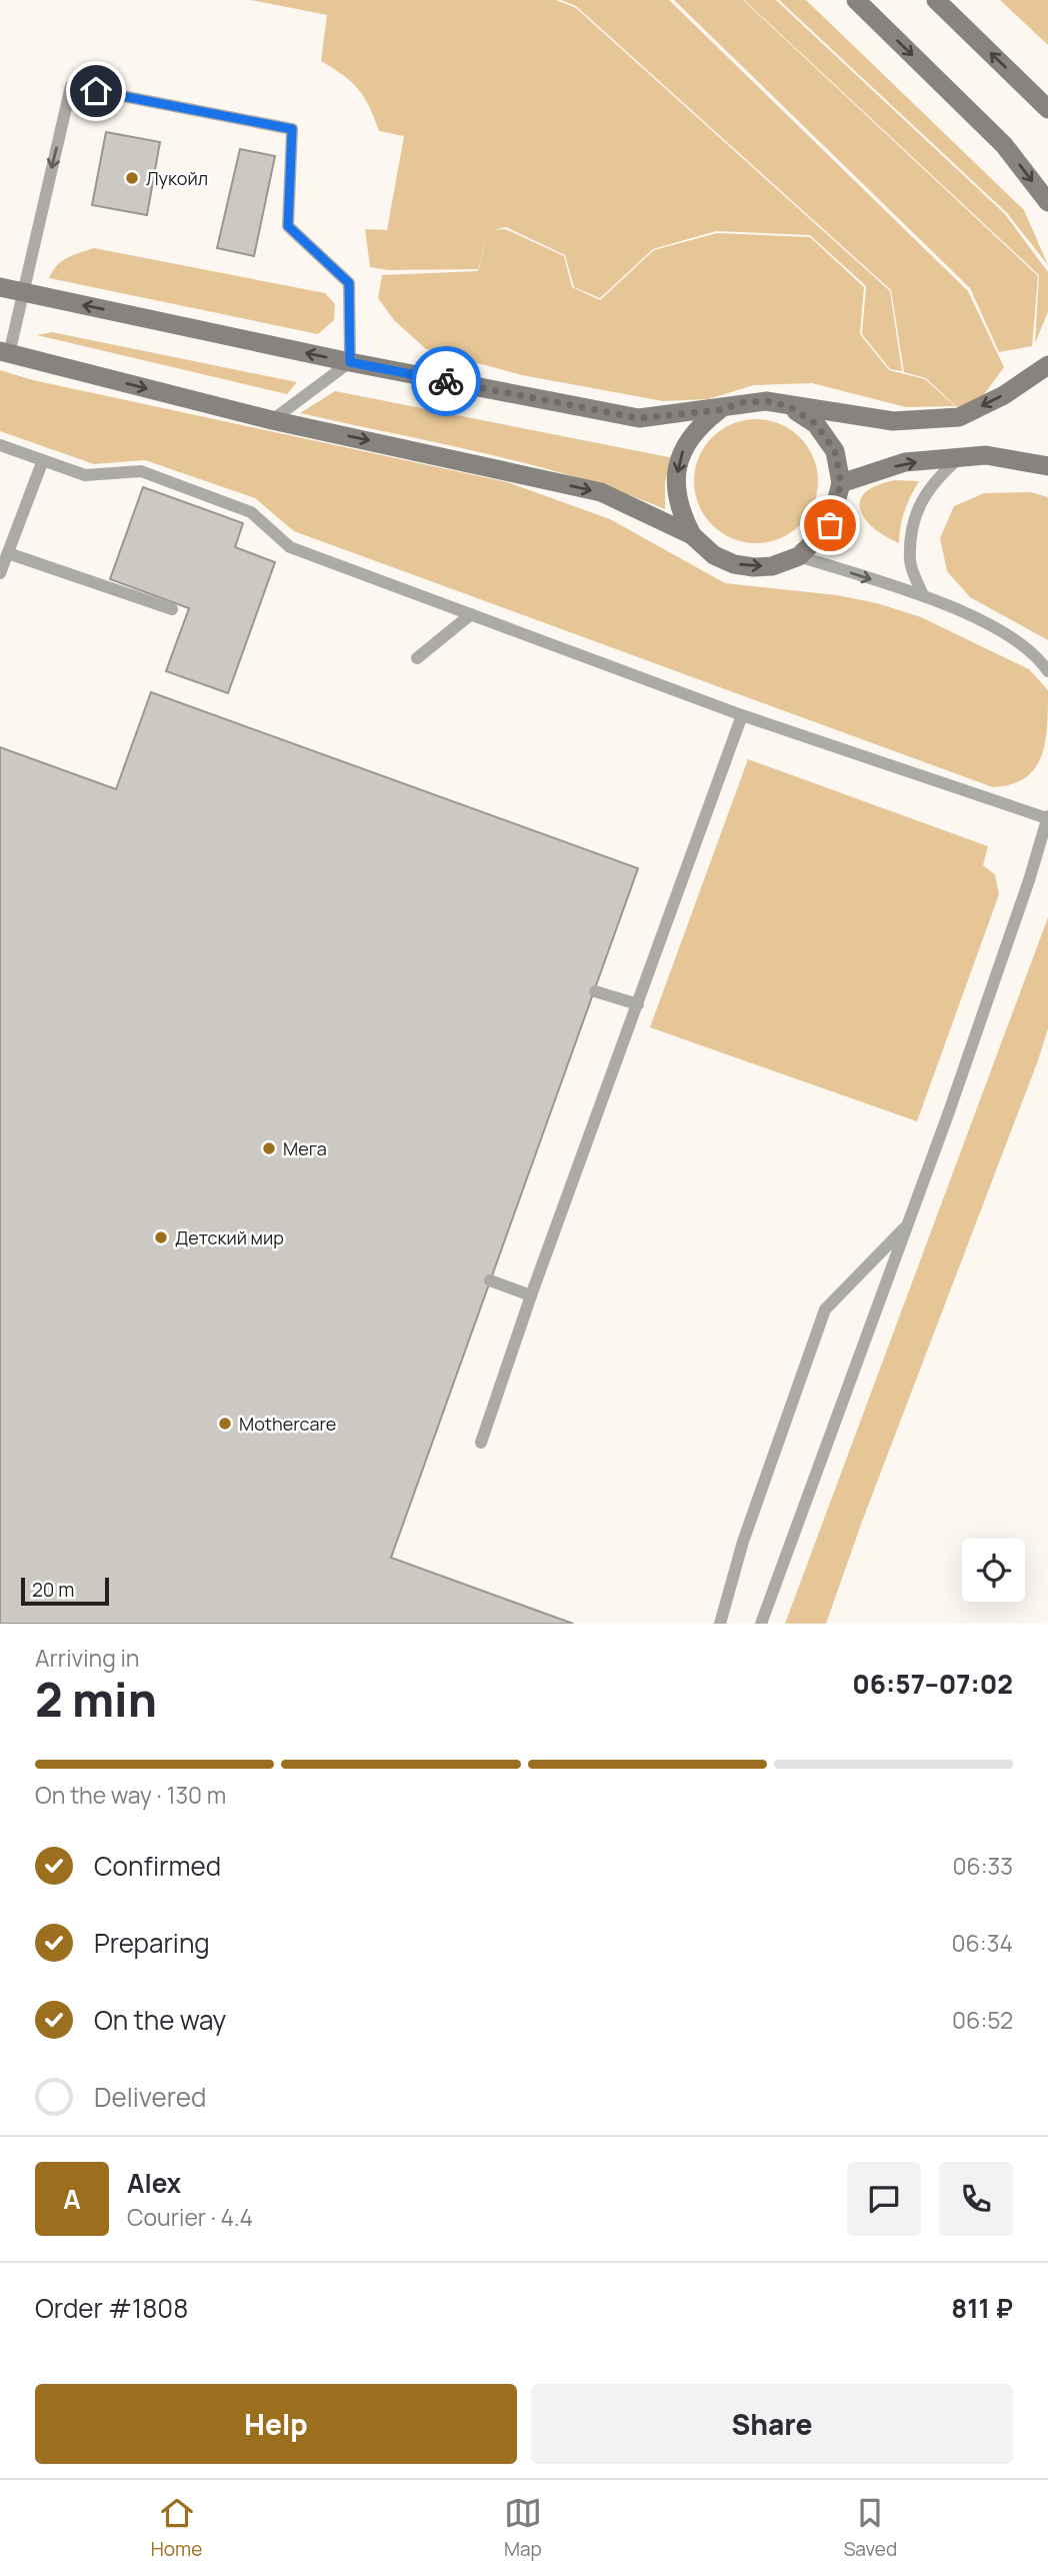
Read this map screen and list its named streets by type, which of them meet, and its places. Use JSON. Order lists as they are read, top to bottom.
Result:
{
  "places": [
    "Лукойл",
    "Мега",
    "Детский мир",
    "Mothercare"
  ],
  "scale_bar": "20 m",
  "page": {
    "scale": "20 m",
    "heading": ["2 min", "Arriving in", "06:57–07:02"],
    "panel": [
      "Alex",
      "Courier · 4.4",
      "Order #1808",
      "811 ₽"
    ],
    "bar": "On the way · 130 m",
    "list": [
      ["Confirmed", "06:33"],
      ["Preparing", "06:34"],
      ["On the way", "06:52"],
      "Delivered"
    ],
    "round": "A",
    "buttons": ["Help", "Share"],
    "tabs": ["Home", "Map", "Saved"]
  }
}
